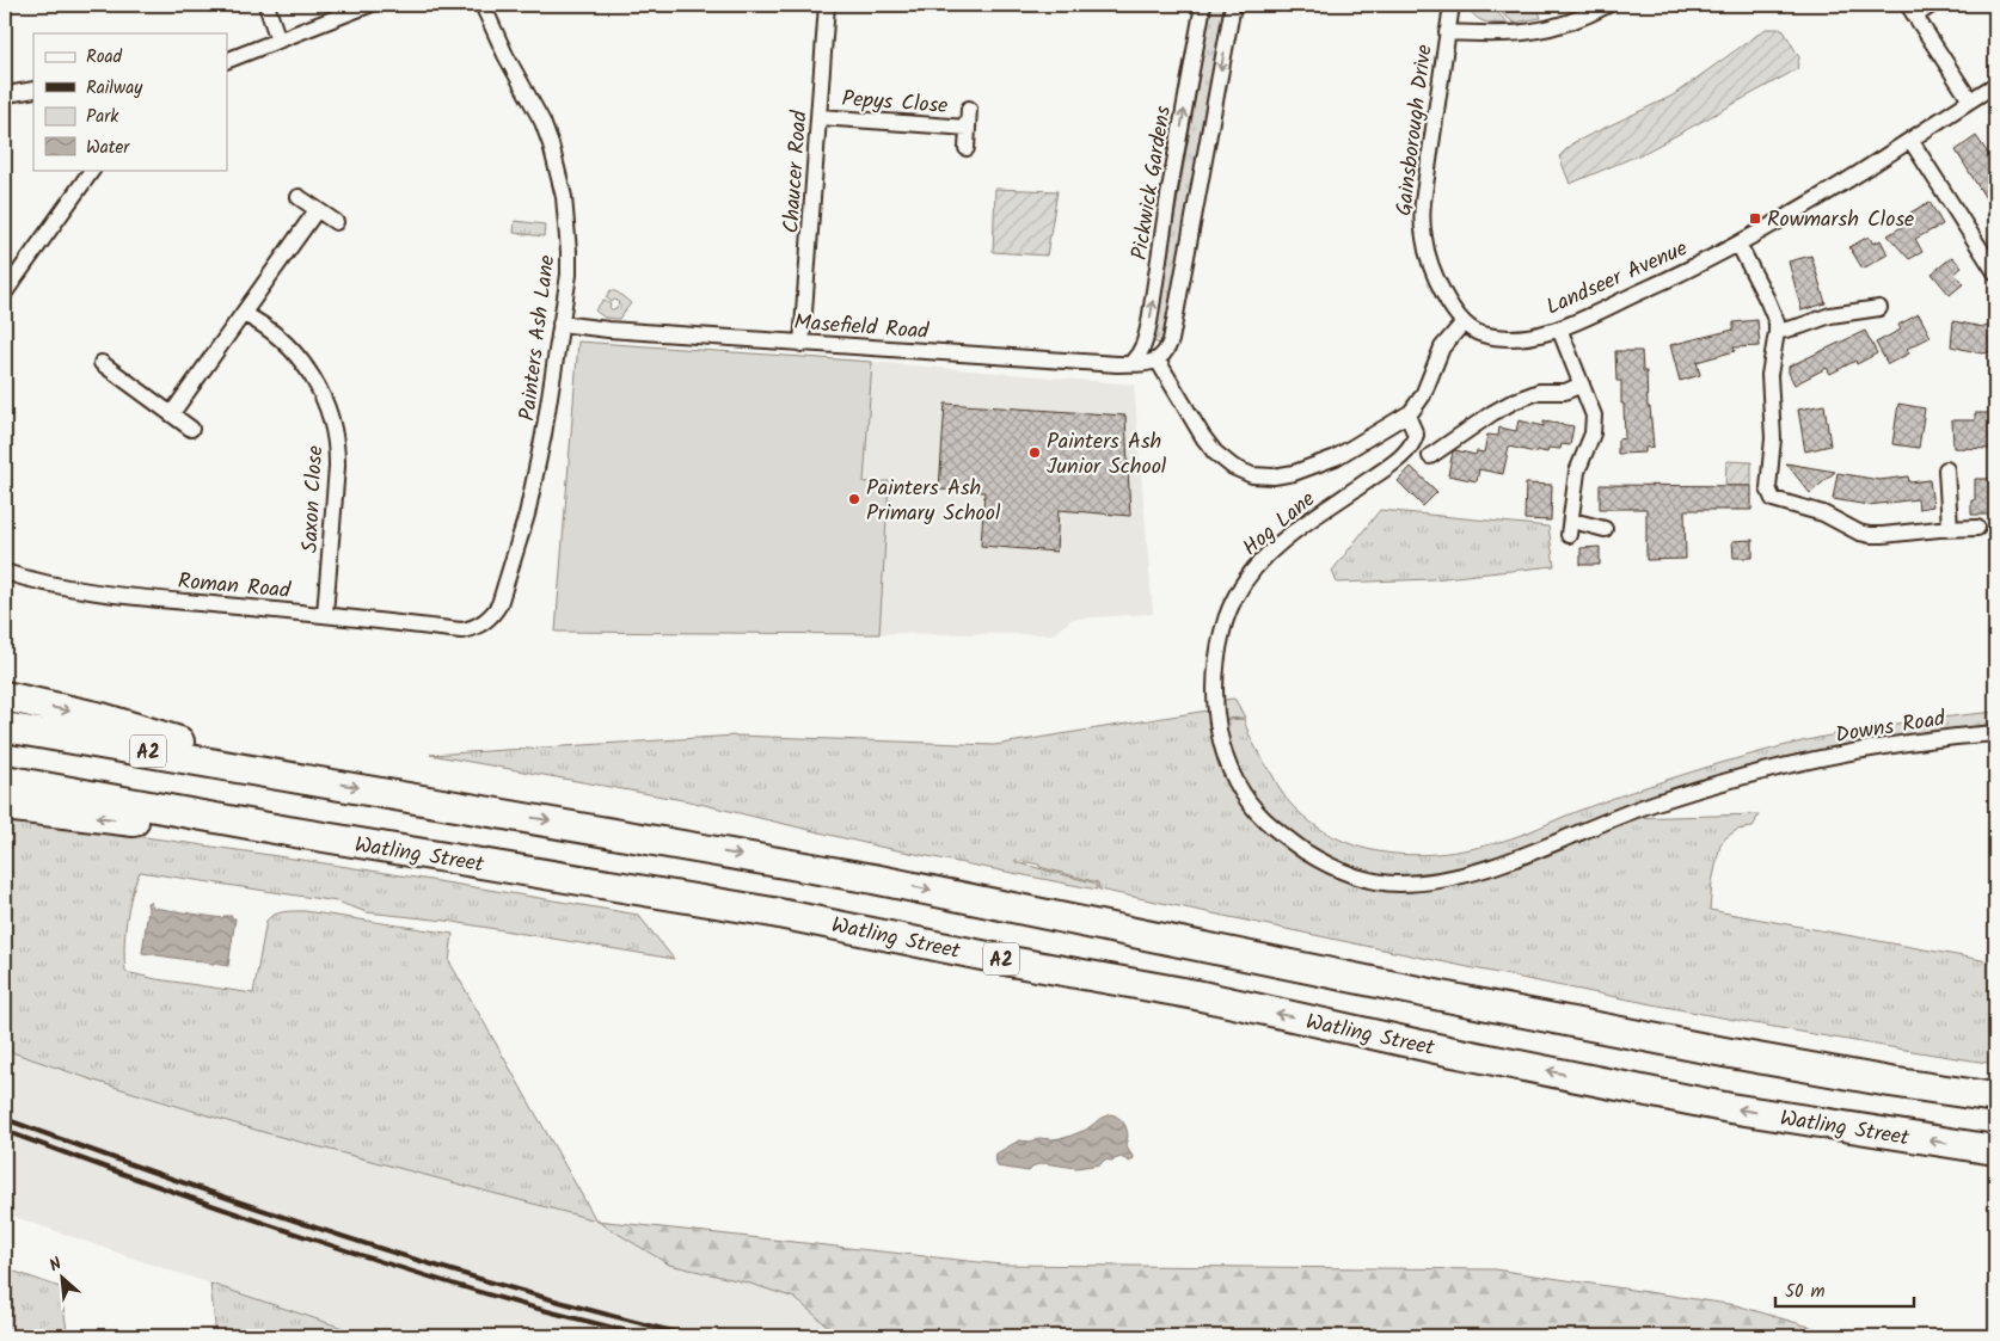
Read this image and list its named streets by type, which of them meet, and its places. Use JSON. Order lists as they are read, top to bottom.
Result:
{
  "streets": {
    "highway": ["A2", "Watling Street"],
    "street": [
      "Pepys Close",
      "Gainsborough Drive",
      "Chaucer Road",
      "Pickwick Gardens",
      "Landseer Avenue",
      "Masefield Road",
      "Painters Ash Lane",
      "Saxon Close",
      "Hog Lane",
      "Roman Road",
      "Downs Road"
    ]
  },
  "crossings": [
    ["Pepys Close", "Chaucer Road"],
    ["Gainsborough Drive", "Landseer Avenue"],
    ["Chaucer Road", "Masefield Road"],
    ["Pickwick Gardens", "Masefield Road"],
    ["Masefield Road", "Painters Ash Lane"],
    ["Painters Ash Lane", "Roman Road"],
    ["Saxon Close", "Roman Road"],
    ["Hog Lane", "Downs Road"]
  ],
  "places": {
    "transit": ["Rowmarsh Close"],
    "other": ["Painters Ash Junior School", "Painters Ash Primary School"]
  },
  "legend": [
    "Road",
    "Railway",
    "Park",
    "Water"
  ],
  "scale_bar": "50 m",
  "north": "top left"
}
